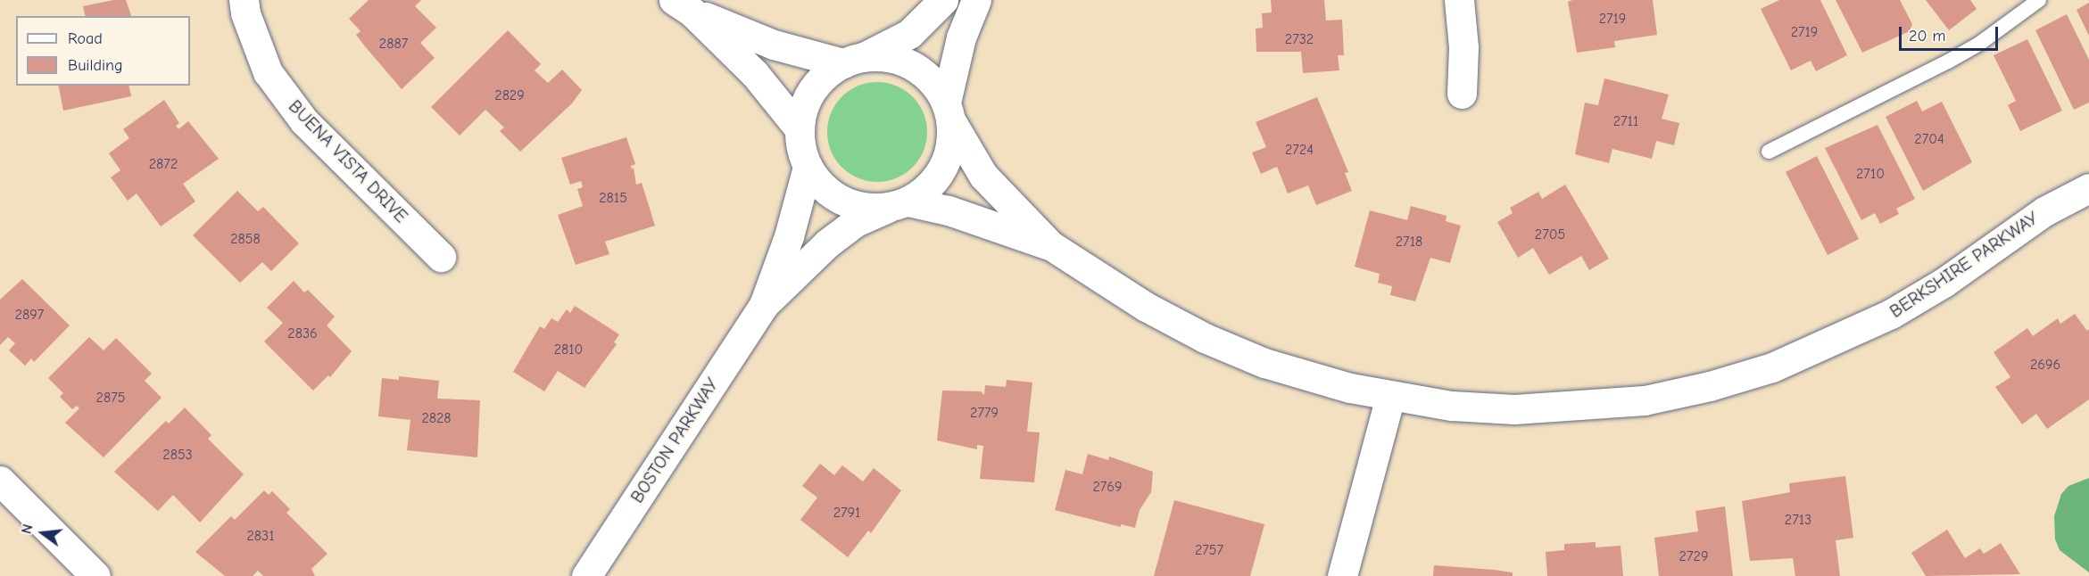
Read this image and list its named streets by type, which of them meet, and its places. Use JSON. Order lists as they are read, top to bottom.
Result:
{
  "streets": {
    "street": ["BUENA VISTA DRIVE", "BERKSHIRE PARKWAY", "BOSTON PARKWAY"]
  },
  "crossings": [
    ["BERKSHIRE PARKWAY", "BOSTON PARKWAY"]
  ],
  "house_numbers": [
    "2719",
    "2719",
    "2732",
    "2887",
    "2829",
    "2711",
    "2704",
    "2724",
    "2872",
    "2710",
    "2815",
    "2705",
    "2858",
    "2718",
    "2897",
    "2836",
    "2810",
    "2696",
    "2875",
    "2779",
    "2828",
    "2853",
    "2769",
    "2791",
    "2713",
    "2831",
    "2757",
    "2729"
  ],
  "legend": ["Road", "Building"],
  "scale_bar": "20 m",
  "north": "left"
}
